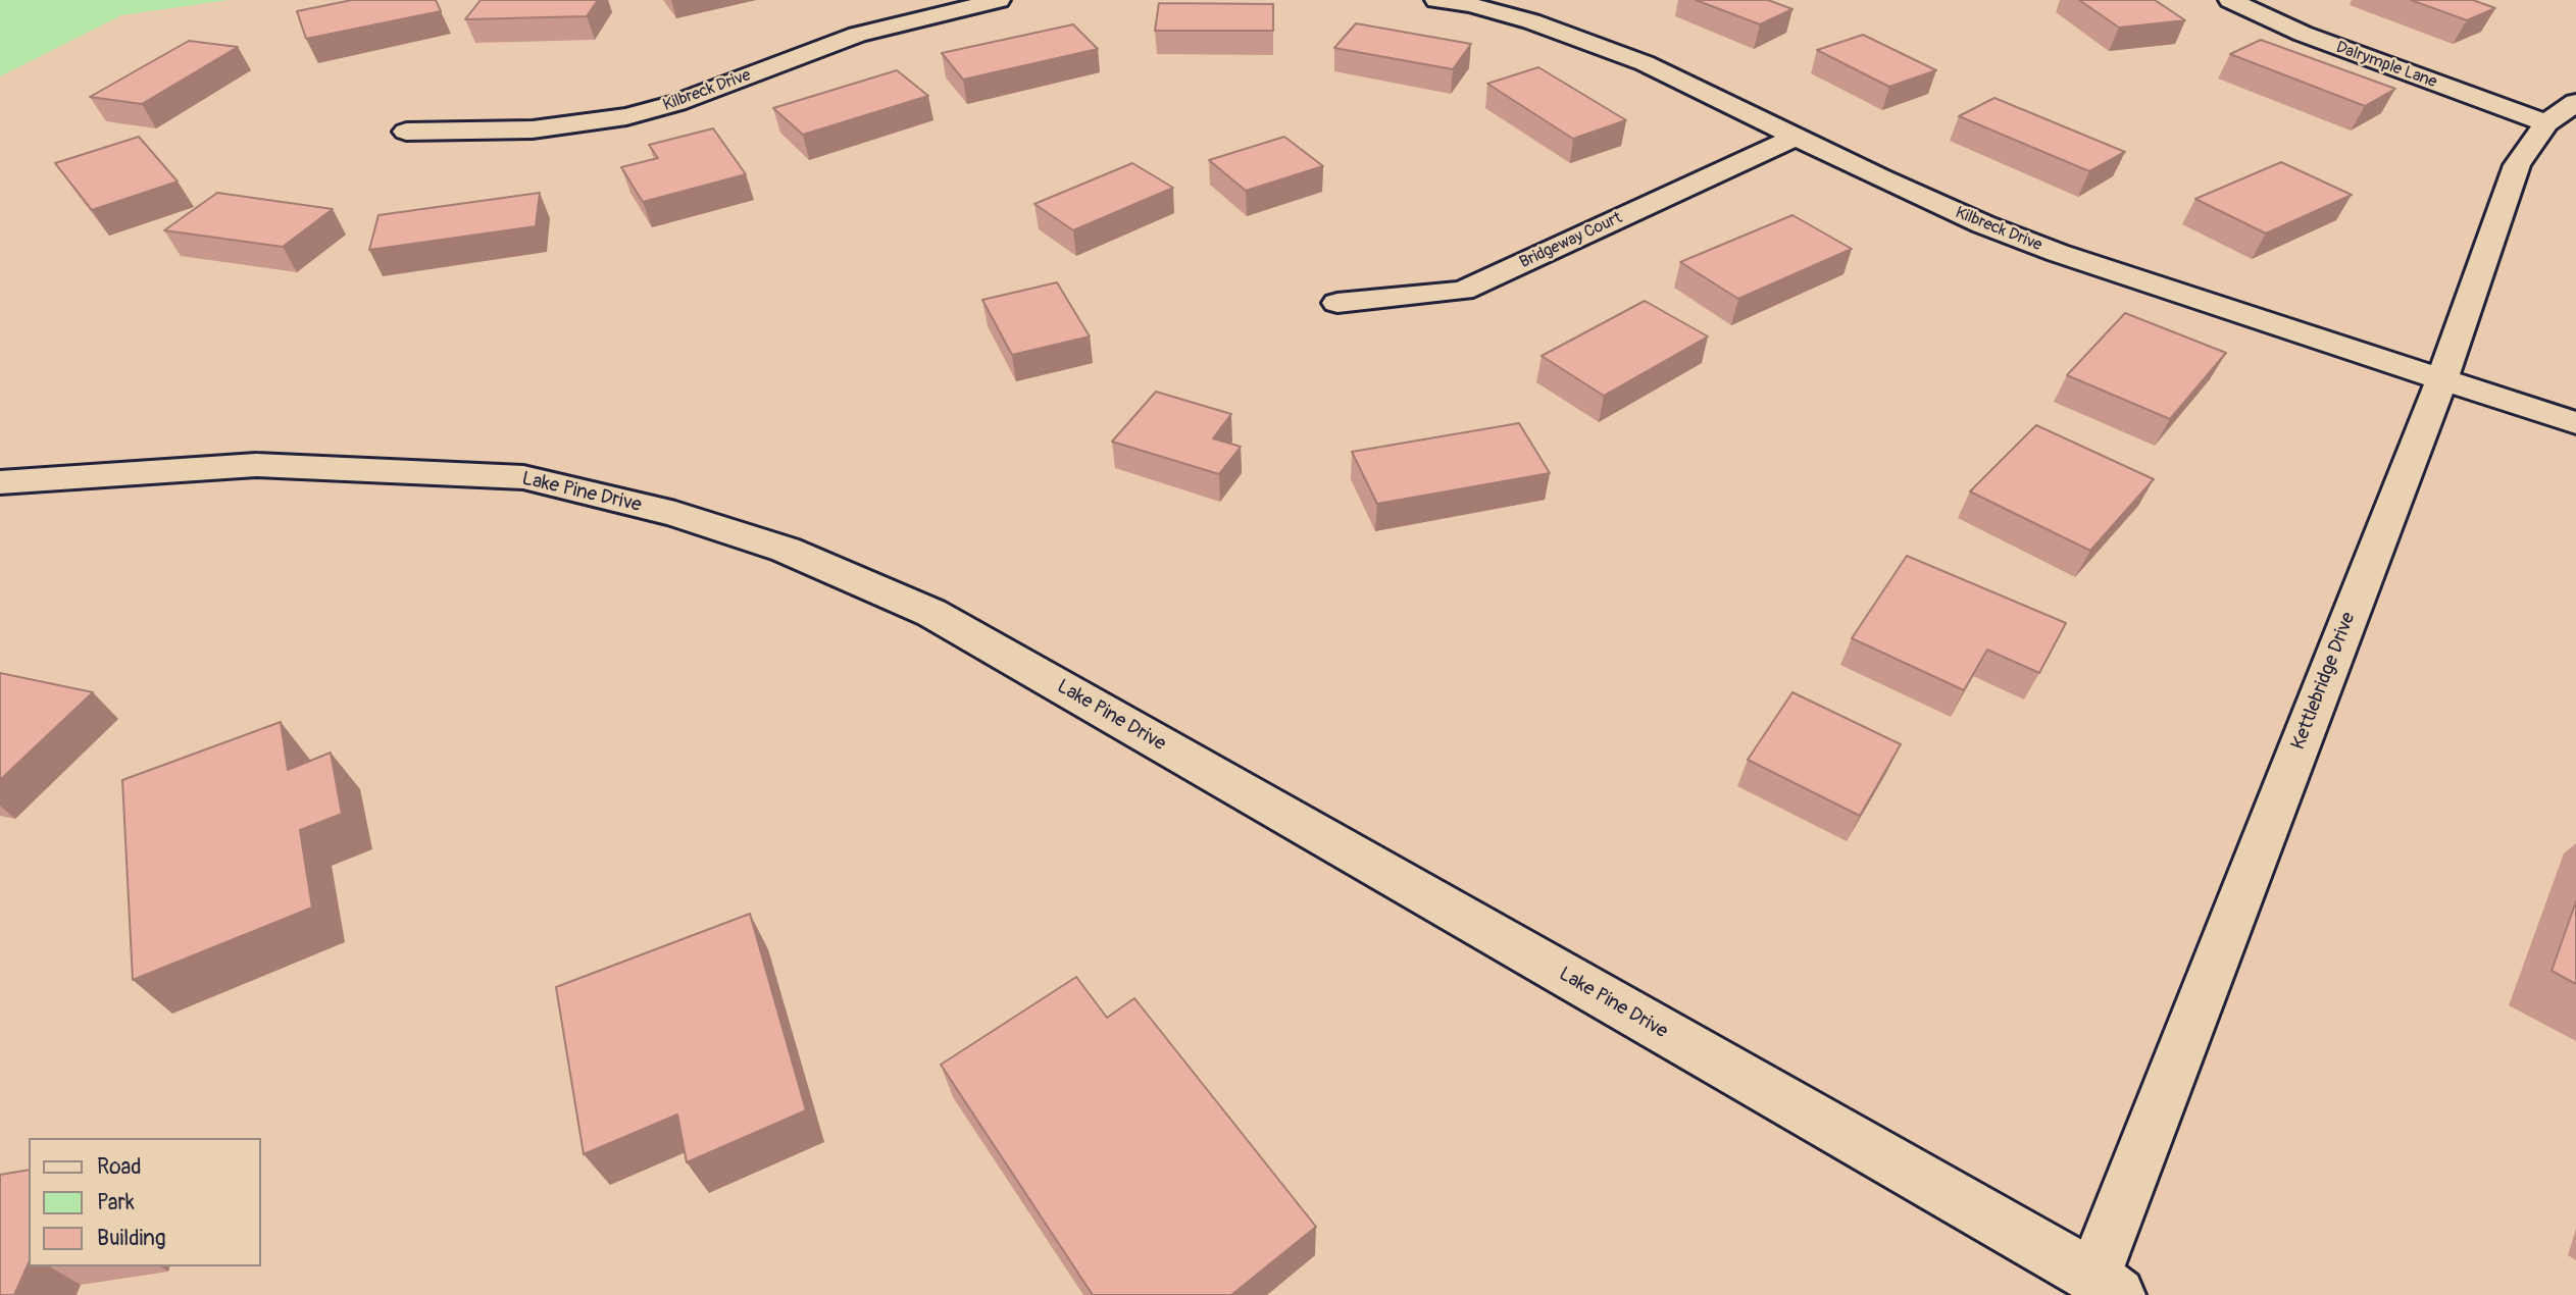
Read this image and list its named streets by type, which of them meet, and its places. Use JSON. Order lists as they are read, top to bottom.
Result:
{
  "streets": {
    "street": [
      "Dalrymple Lane",
      "Kilbreck Drive",
      "Bridgeway Court",
      "Lake Pine Drive",
      "Kettlebridge Drive"
    ]
  },
  "crossings": [
    ["Dalrymple Lane", "Kettlebridge Drive"],
    ["Kilbreck Drive", "Bridgeway Court"],
    ["Kilbreck Drive", "Kettlebridge Drive"],
    ["Lake Pine Drive", "Kettlebridge Drive"]
  ],
  "legend": ["Road", "Park", "Building"]
}
